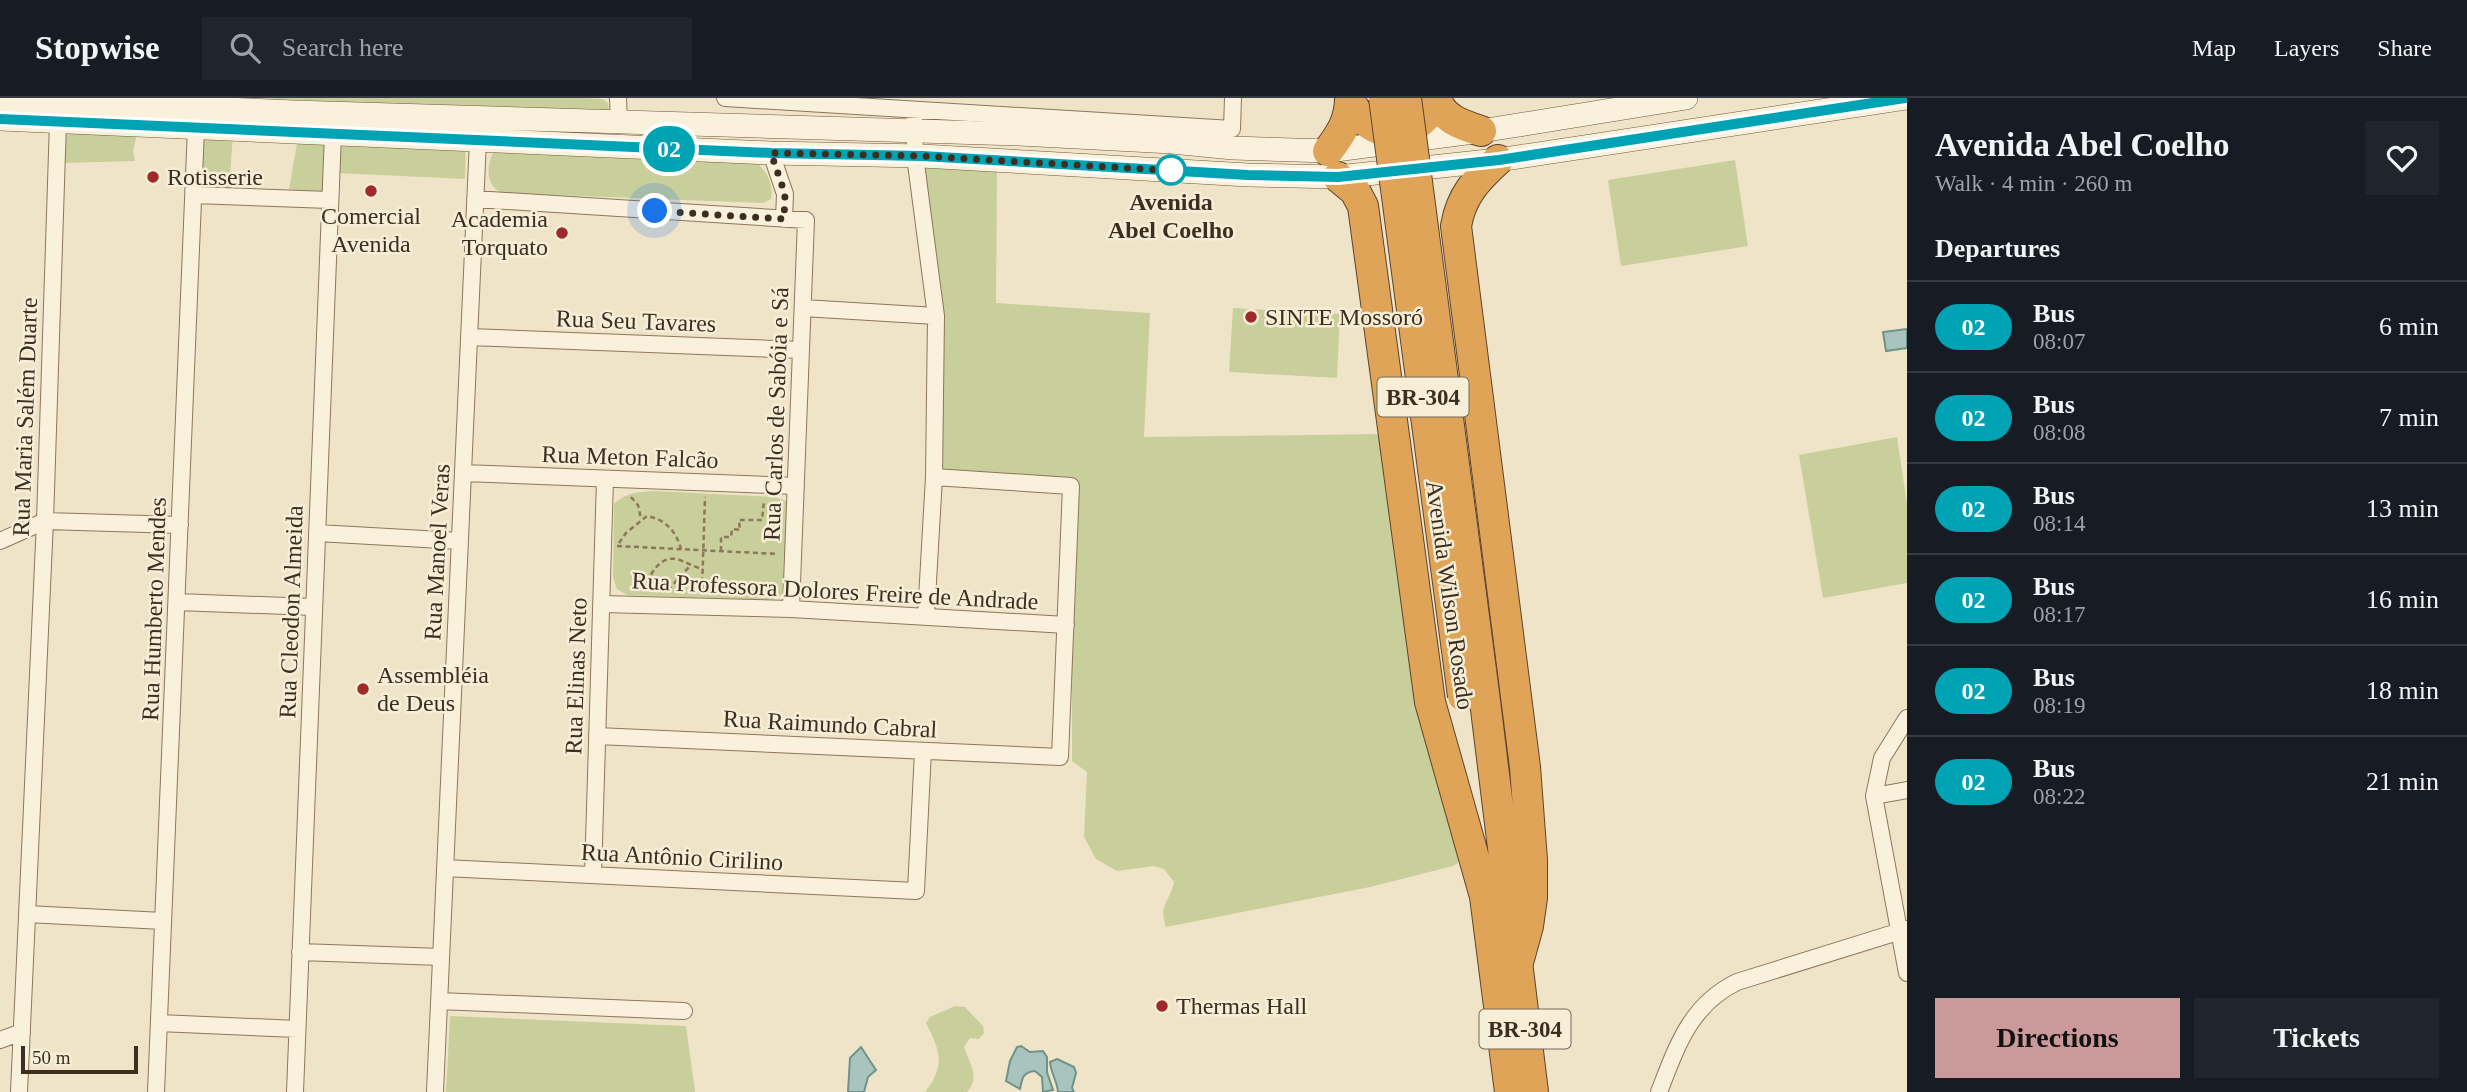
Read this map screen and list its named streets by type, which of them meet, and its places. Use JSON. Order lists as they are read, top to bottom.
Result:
{
  "streets": {
    "highway": ["BR-304", "Avenida Wilson Rosado"],
    "street": [
      "Rua Seu Tavares",
      "Rua Carlos de Sabóia e Sá",
      "Rua Maria Salém Duarte",
      "Rua Meton Falcão",
      "Rua Manoel Veras",
      "Rua Professora Dolores Freire de Andrade",
      "Rua Humberto Mendes",
      "Rua Cleodon Almeida",
      "Rua Elinas Neto",
      "Rua Raimundo Cabral",
      "Rua Antônio Cirilino"
    ]
  },
  "crossings": [
    ["Rua Seu Tavares", "Rua Carlos de Sabóia e Sá"],
    ["Rua Seu Tavares", "Rua Manoel Veras"],
    ["Rua Carlos de Sabóia e Sá", "Rua Meton Falcão"],
    ["Rua Carlos de Sabóia e Sá", "Rua Professora Dolores Freire de Andrade"],
    ["Rua Meton Falcão", "Rua Manoel Veras"],
    ["Rua Meton Falcão", "Rua Elinas Neto"],
    ["Rua Manoel Veras", "Rua Antônio Cirilino"],
    ["Rua Professora Dolores Freire de Andrade", "Rua Elinas Neto"],
    ["Rua Professora Dolores Freire de Andrade", "Rua Raimundo Cabral"],
    ["Rua Elinas Neto", "Rua Raimundo Cabral"],
    ["Rua Elinas Neto", "Rua Antônio Cirilino"],
    ["Rua Raimundo Cabral", "Rua Antônio Cirilino"]
  ],
  "places": [
    "Avenida Abel Coelho",
    "Rotisserie",
    "Comercial Avenida",
    "Academia Torquato",
    "SINTE Mossoró",
    "Assembléia de Deus",
    "Thermas Hall"
  ],
  "lines": ["bus line 02"],
  "scale_bar": "50 m",
  "page": {
    "header": "Stopwise",
    "search": "Search here",
    "nav": ["Map", "Layers", "Share"],
    "on_map": "02",
    "heading": [
      ["Avenida Abel Coelho", "Walk · 4 min · 260 m"],
      "Departures"
    ],
    "list": [
      {
        "mark": "02",
        "name": "Bus",
        "note": "08:07",
        "value": "6 min"
      },
      {
        "mark": "02",
        "name": "Bus",
        "note": "08:08",
        "value": "7 min"
      },
      {
        "mark": "02",
        "name": "Bus",
        "note": "08:14",
        "value": "13 min"
      },
      {
        "mark": "02",
        "name": "Bus",
        "note": "08:17",
        "value": "16 min"
      },
      {
        "mark": "02",
        "name": "Bus",
        "note": "08:19",
        "value": "18 min"
      },
      {
        "mark": "02",
        "name": "Bus",
        "note": "08:22",
        "value": "21 min"
      }
    ],
    "buttons": ["Directions", "Tickets"],
    "scale": "50 m"
  }
}
